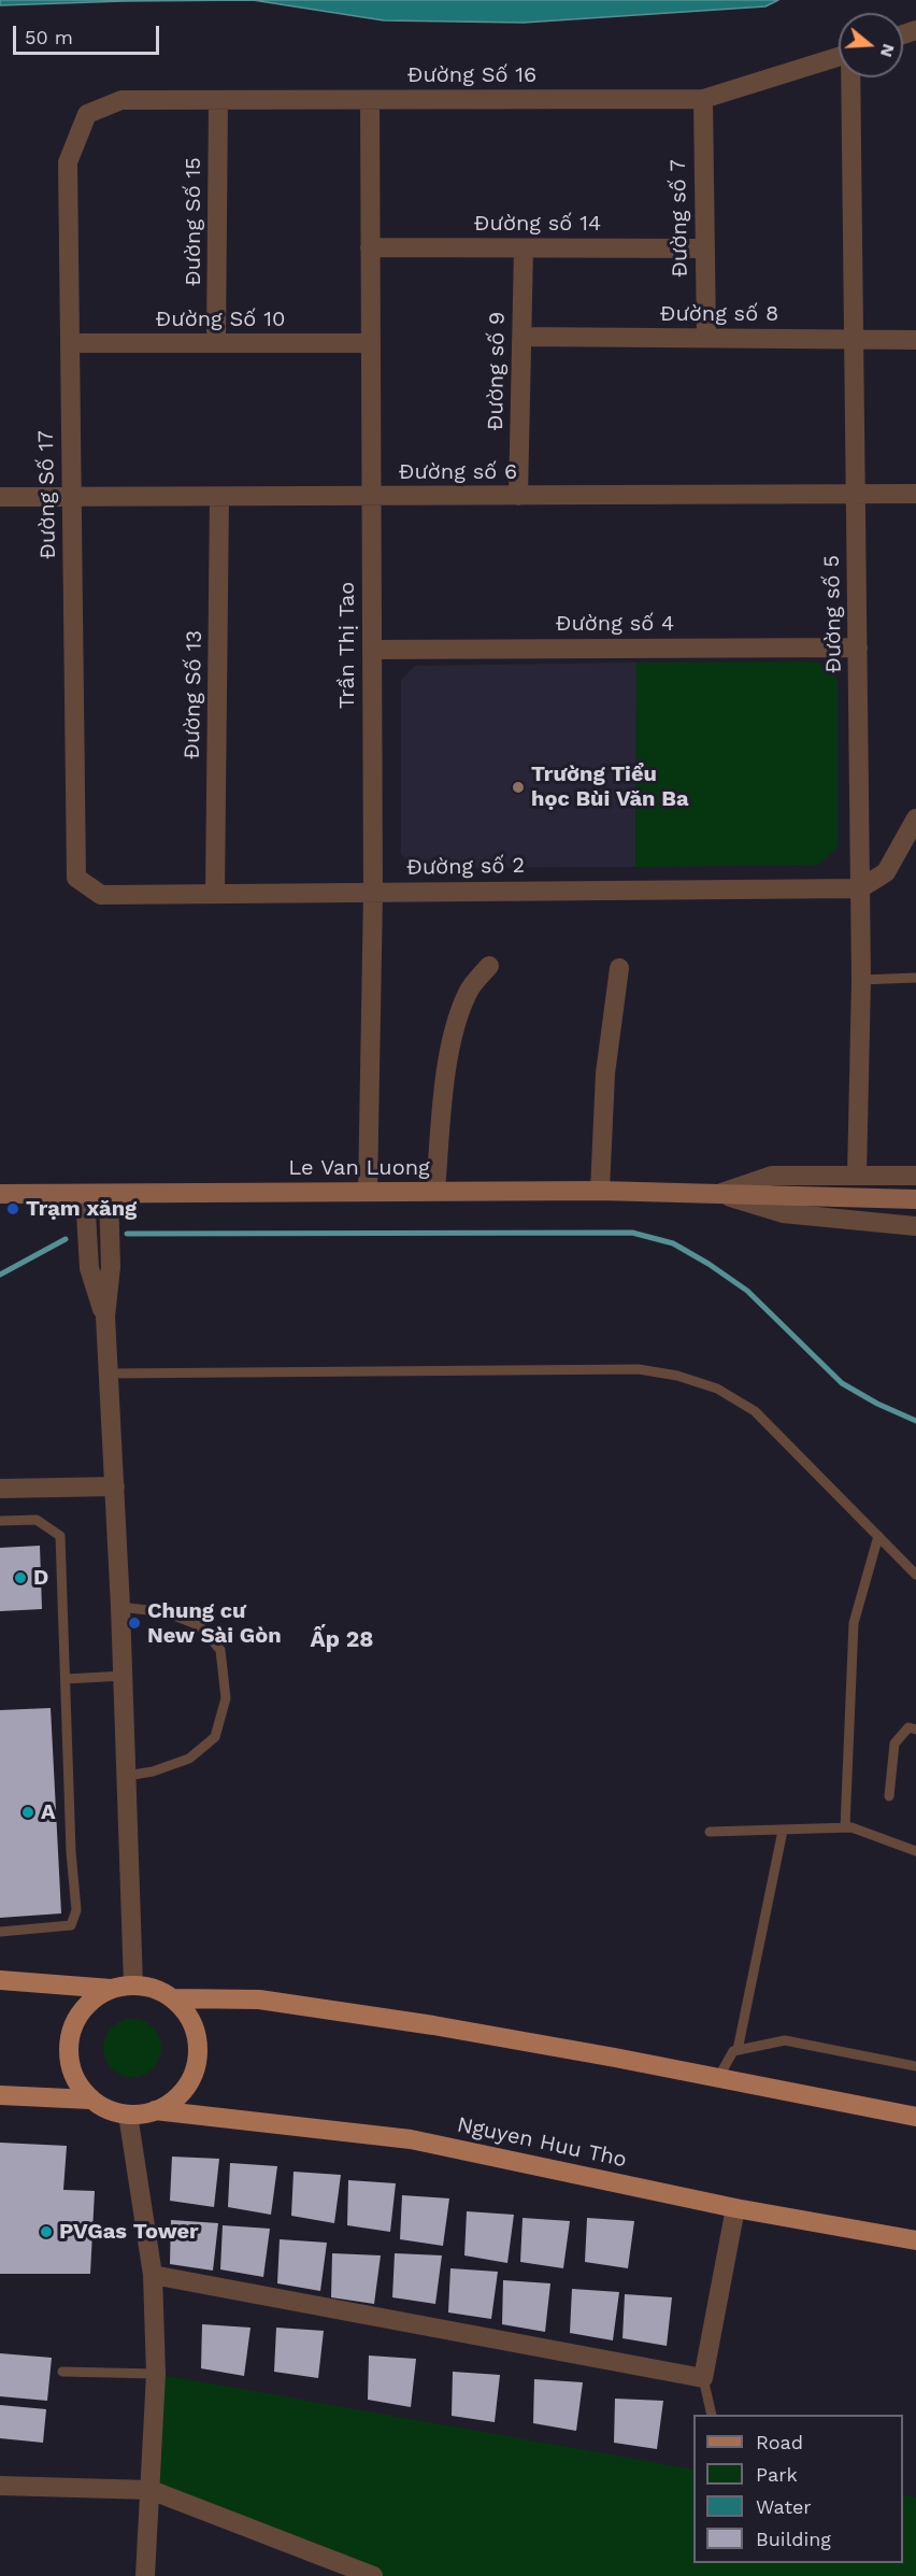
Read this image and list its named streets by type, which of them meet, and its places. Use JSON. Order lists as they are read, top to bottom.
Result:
{
  "streets": {
    "main road": ["Le Van Luong", "Nguyen Huu Tho"],
    "street": [
      "Đường Số 16",
      "Đường số 7",
      "Đường Số 15",
      "Đường số 14",
      "Đường số 8",
      "Đường Số 10",
      "Đường số 9",
      "Đường số 6",
      "Đường Số 17",
      "Đường số 5",
      "Đường số 4",
      "Trần Thị Tao",
      "Đường Số 13",
      "Đường số 2"
    ]
  },
  "crossings": [
    ["Đường Số 16", "Đường số 7"],
    ["Đường Số 16", "Đường Số 15"],
    ["Đường Số 16", "Đường Số 17"],
    ["Đường Số 16", "Trần Thị Tao"],
    ["Đường số 7", "Đường số 14"],
    ["Đường số 7", "Đường số 8"],
    ["Đường Số 15", "Đường Số 10"],
    ["Đường số 14", "Đường số 9"],
    ["Đường số 14", "Trần Thị Tao"],
    ["Đường số 8", "Đường số 9"],
    ["Đường số 8", "Đường số 5"],
    ["Đường Số 10", "Đường Số 17"],
    ["Đường Số 10", "Trần Thị Tao"],
    ["Đường số 9", "Đường số 6"],
    ["Đường số 6", "Đường Số 17"],
    ["Đường số 6", "Đường số 5"],
    ["Đường số 6", "Trần Thị Tao"],
    ["Đường số 6", "Đường Số 13"],
    ["Đường Số 17", "Đường số 2"],
    ["Đường số 5", "Đường số 4"],
    ["Đường số 5", "Đường số 2"],
    ["Đường số 5", "Le Van Luong"],
    ["Đường số 4", "Trần Thị Tao"],
    ["Trần Thị Tao", "Đường số 2"],
    ["Trần Thị Tao", "Le Van Luong"],
    ["Đường Số 13", "Đường số 2"]
  ],
  "districts": ["Ấp 28"],
  "places": [
    "Trường Tiểu học Bùi Văn Ba",
    "Trạm xăng",
    "D",
    "Chung cư New Sài Gòn",
    "A",
    "PVGas Tower"
  ],
  "legend": [
    "Road",
    "Park",
    "Water",
    "Building"
  ],
  "scale_bar": "50 m",
  "north": "right"
}
